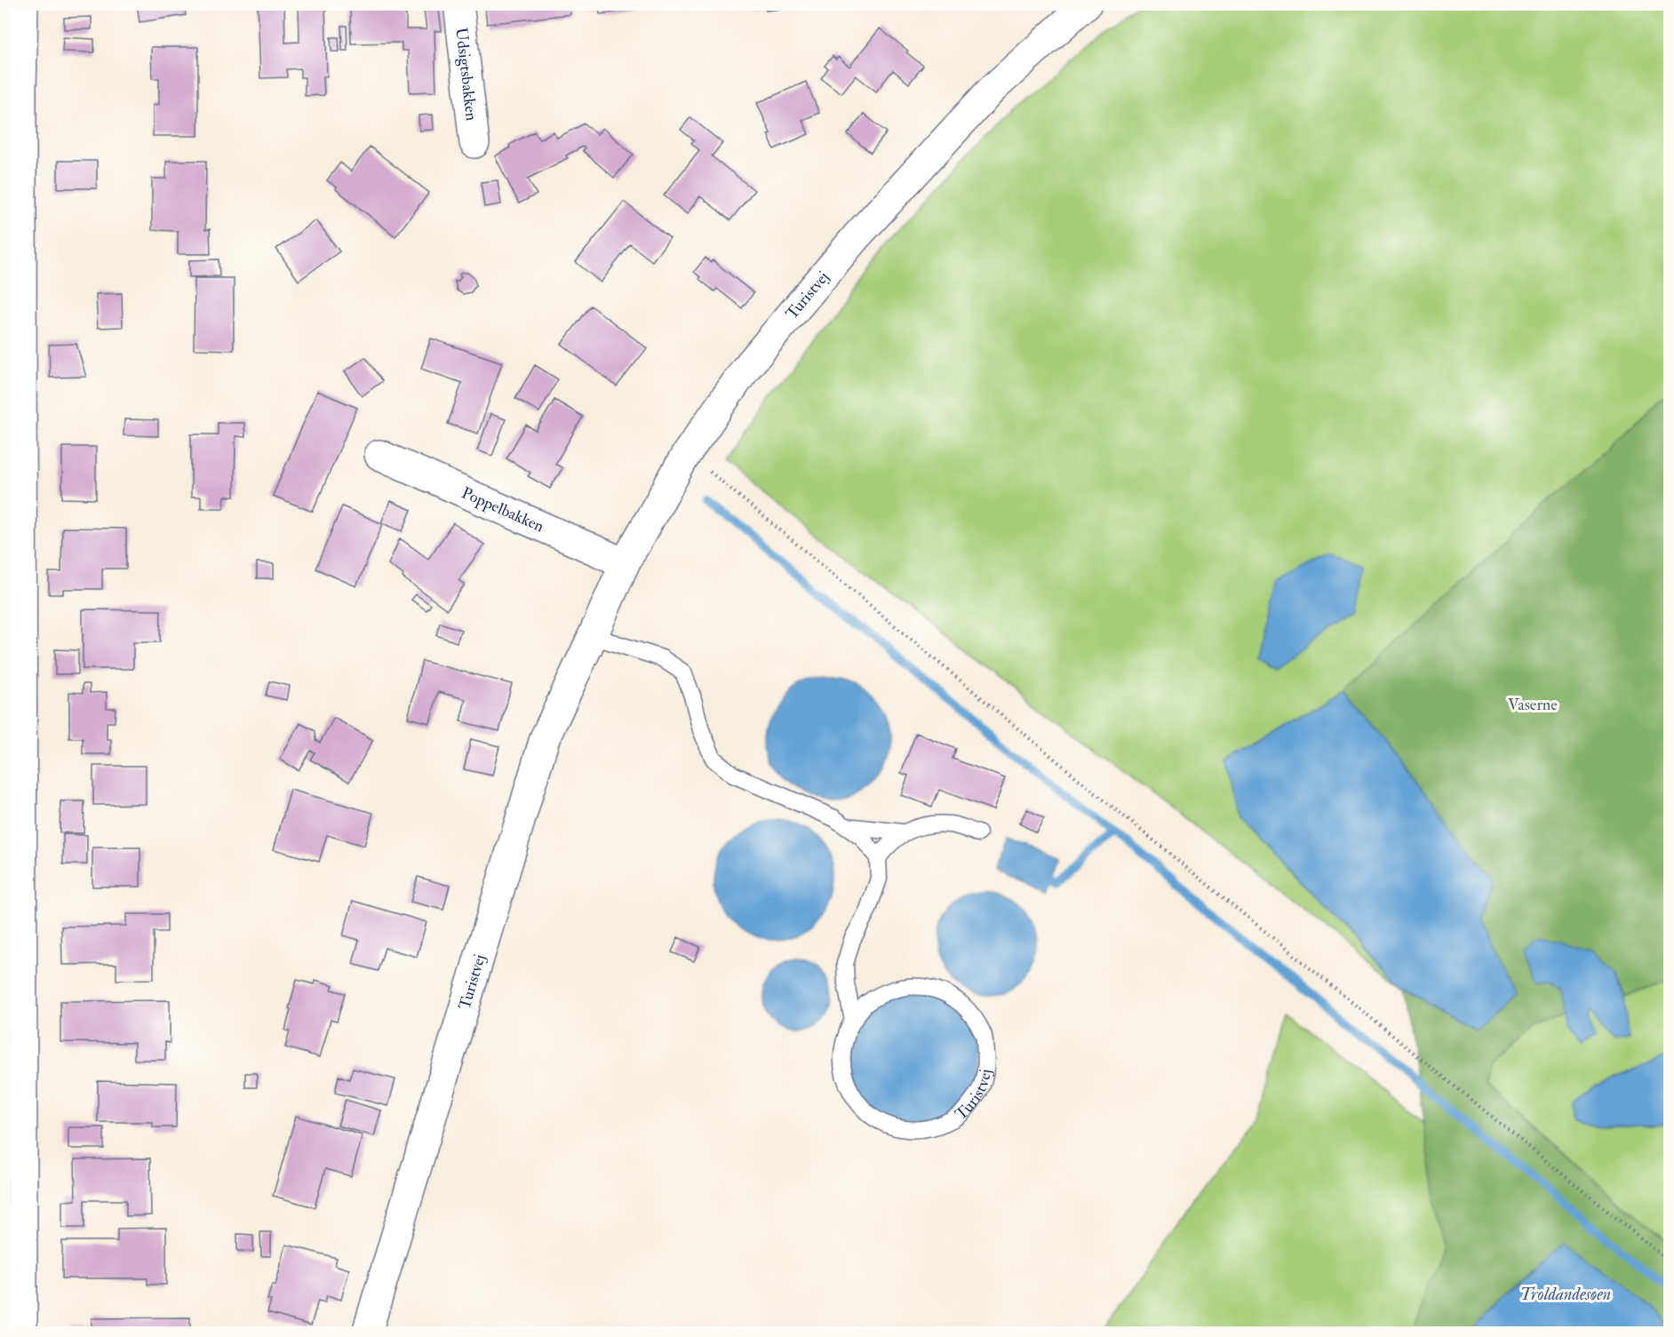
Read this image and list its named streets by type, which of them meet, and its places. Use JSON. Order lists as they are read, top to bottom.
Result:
{
  "streets": {
    "street": ["Udsigtsbakken", "Turistvej", "Poppelbakken"]
  },
  "crossings": [
    ["Turistvej", "Poppelbakken"]
  ],
  "water": ["Troldandesøen"],
  "parks": ["Vaserne"]
}
